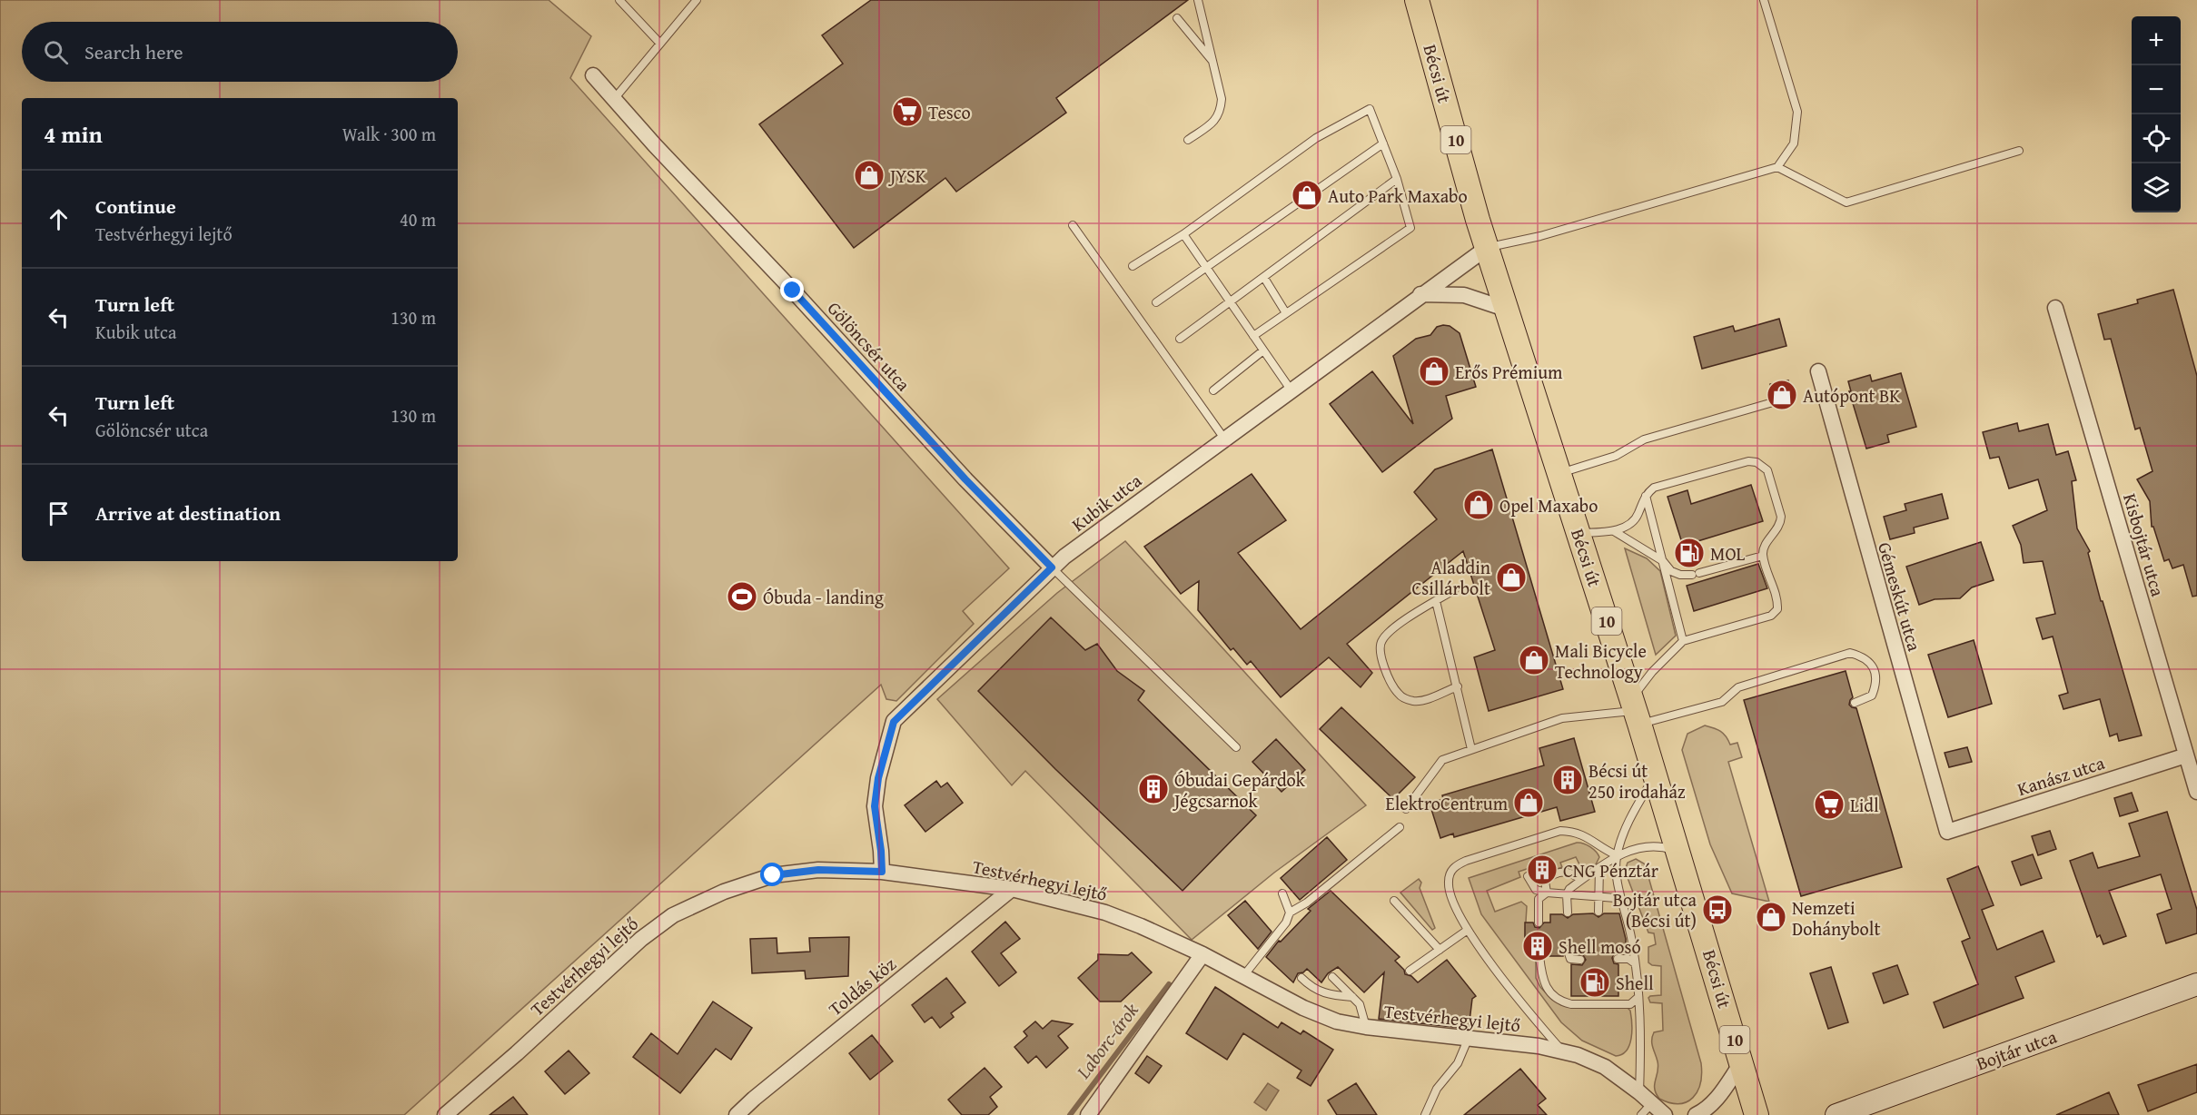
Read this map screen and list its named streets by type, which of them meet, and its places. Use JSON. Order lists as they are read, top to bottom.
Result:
{
  "streets": {
    "main road": ["Bécsi út", "10"],
    "street": [
      "Gölöncsér utca",
      "Kubik utca",
      "Kisbojtár utca",
      "Gémeskút utca",
      "Kanász utca",
      "Testvérhegyi lejtő",
      "Toldás köz",
      "Bojtár utca"
    ]
  },
  "crossings": [
    ["Bécsi út", "Kubik utca"],
    ["Gölöncsér utca", "Kubik utca"],
    ["Kubik utca", "Testvérhegyi lejtő"],
    ["Kisbojtár utca", "Kanász utca"],
    ["Gémeskút utca", "Kanász utca"],
    ["Testvérhegyi lejtő", "Toldás köz"]
  ],
  "water": ["Laborc-árok"],
  "places": {
    "supermarket": ["Tesco", "Lidl"],
    "shop": [
      "JYSK",
      "Auto Park Maxabo",
      "Erős Prémium",
      "Autópont BK",
      "Opel Maxabo",
      "Aladdin Csillárbolt",
      "Mali Bicycle Technology",
      "ElektroCentrum",
      "Nemzeti Dohánybolt"
    ],
    "fuel station": ["MOL", "Shell"],
    "sports": ["Óbuda - landing"],
    "building": [
      "Bécsi út 250 irodaház",
      "Óbudai Gepárdok Jégcsarnok",
      "CNG Pénztár",
      "Shell mosó"
    ],
    "bus stop": ["Bojtár utca (Bécsi út)"]
  },
  "page": {
    "map_buttons": ["+", "−"],
    "search": "Search here",
    "heading": ["4 min", "Walk · 300 m"],
    "list": [
      ["Continue", "Testvérhegyi lejtő", "40 m"],
      ["Turn left", "Kubik utca", "130 m"],
      ["Turn left", "Gölöncsér utca", "130 m"],
      "Arrive at destination"
    ]
  }
}
